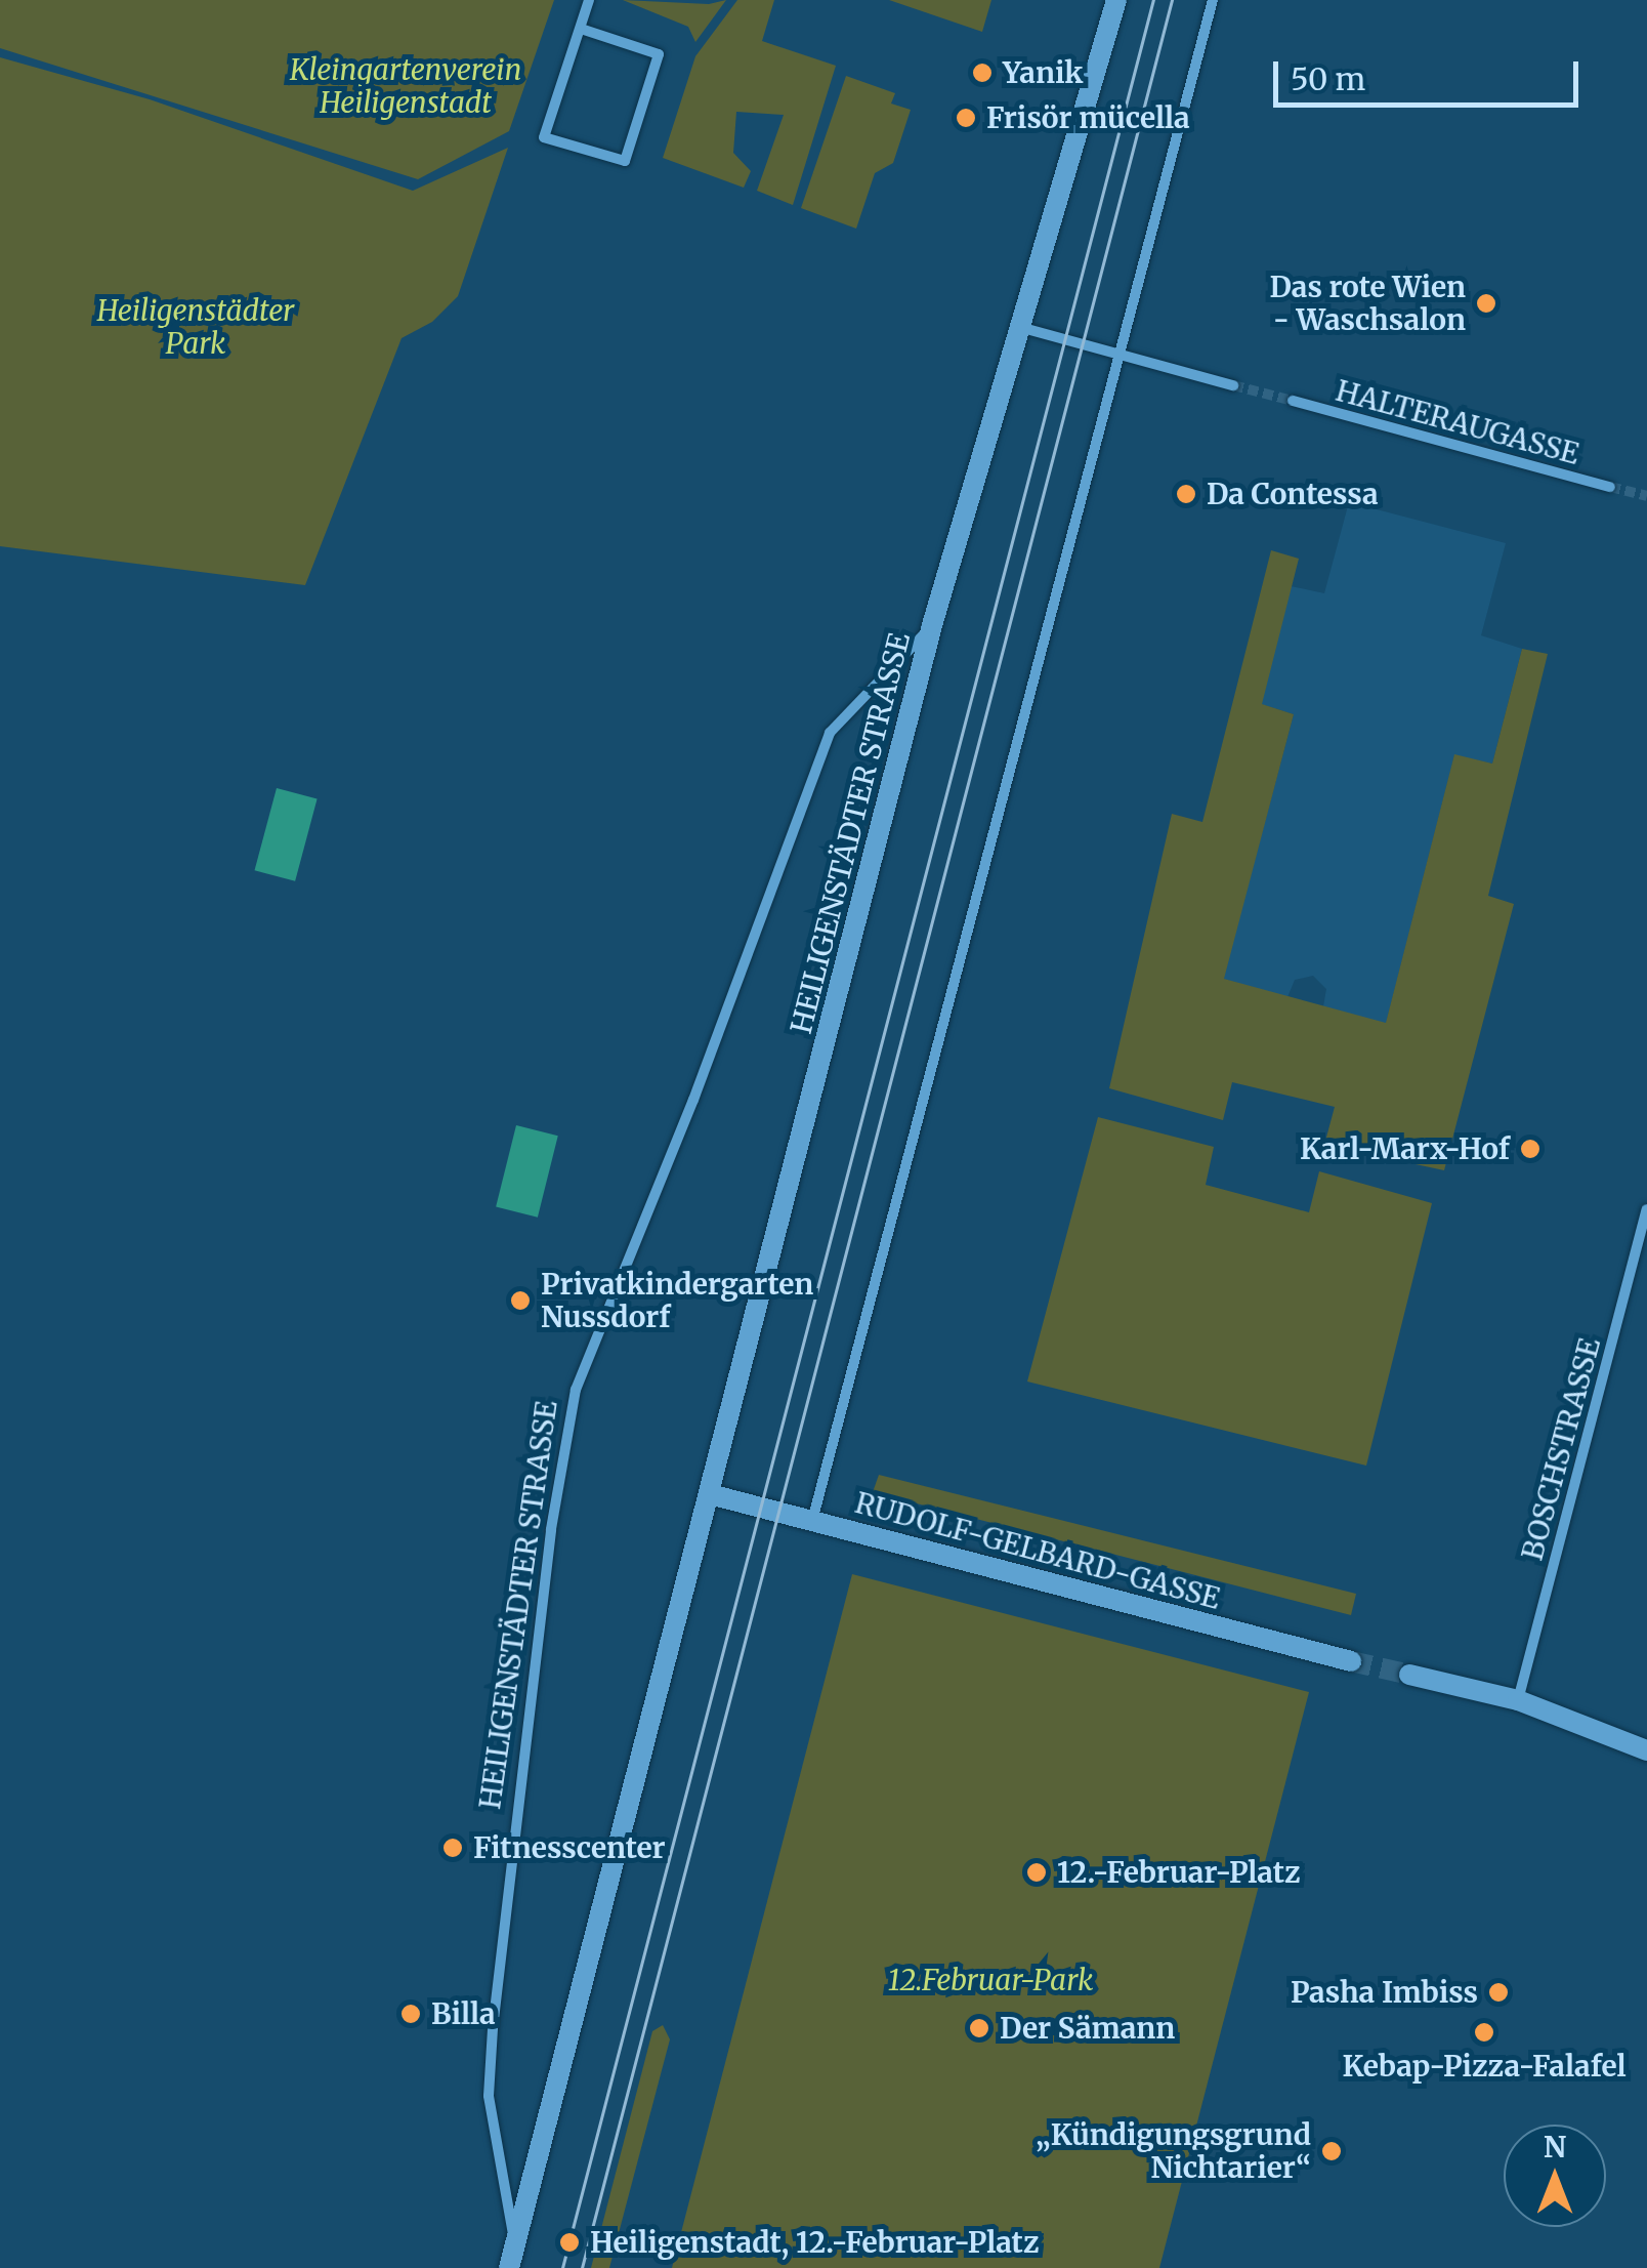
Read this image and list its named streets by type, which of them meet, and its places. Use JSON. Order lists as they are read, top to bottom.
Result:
{
  "streets": {
    "main road": ["HEILIGENSTÄDTER STRASSE", "RUDOLF-GELBARD-GASSE"],
    "street": ["HALTERAUGASSE", "BOSCHSTRASSE"]
  },
  "crossings": [
    ["HEILIGENSTÄDTER STRASSE", "RUDOLF-GELBARD-GASSE"]
  ],
  "parks": ["Kleingartenverein Heiligenstadt", "Heiligenstädter Park", "12.Februar-Park"],
  "places": [
    "Yanik",
    "Frisör mücella",
    "Das rote Wien - Waschsalon",
    "Da Contessa",
    "Karl-Marx-Hof",
    "Privatkindergarten Nussdorf",
    "Fitnesscenter",
    "12.-Februar-Platz",
    "Pasha Imbiss",
    "Billa",
    "Der Sämann",
    "Kebap-Pizza-Falafel",
    "„Kündigungsgrund Nichtarier“",
    "Heiligenstadt, 12.-Februar-Platz"
  ],
  "scale_bar": "50 m",
  "north": "top"
}
